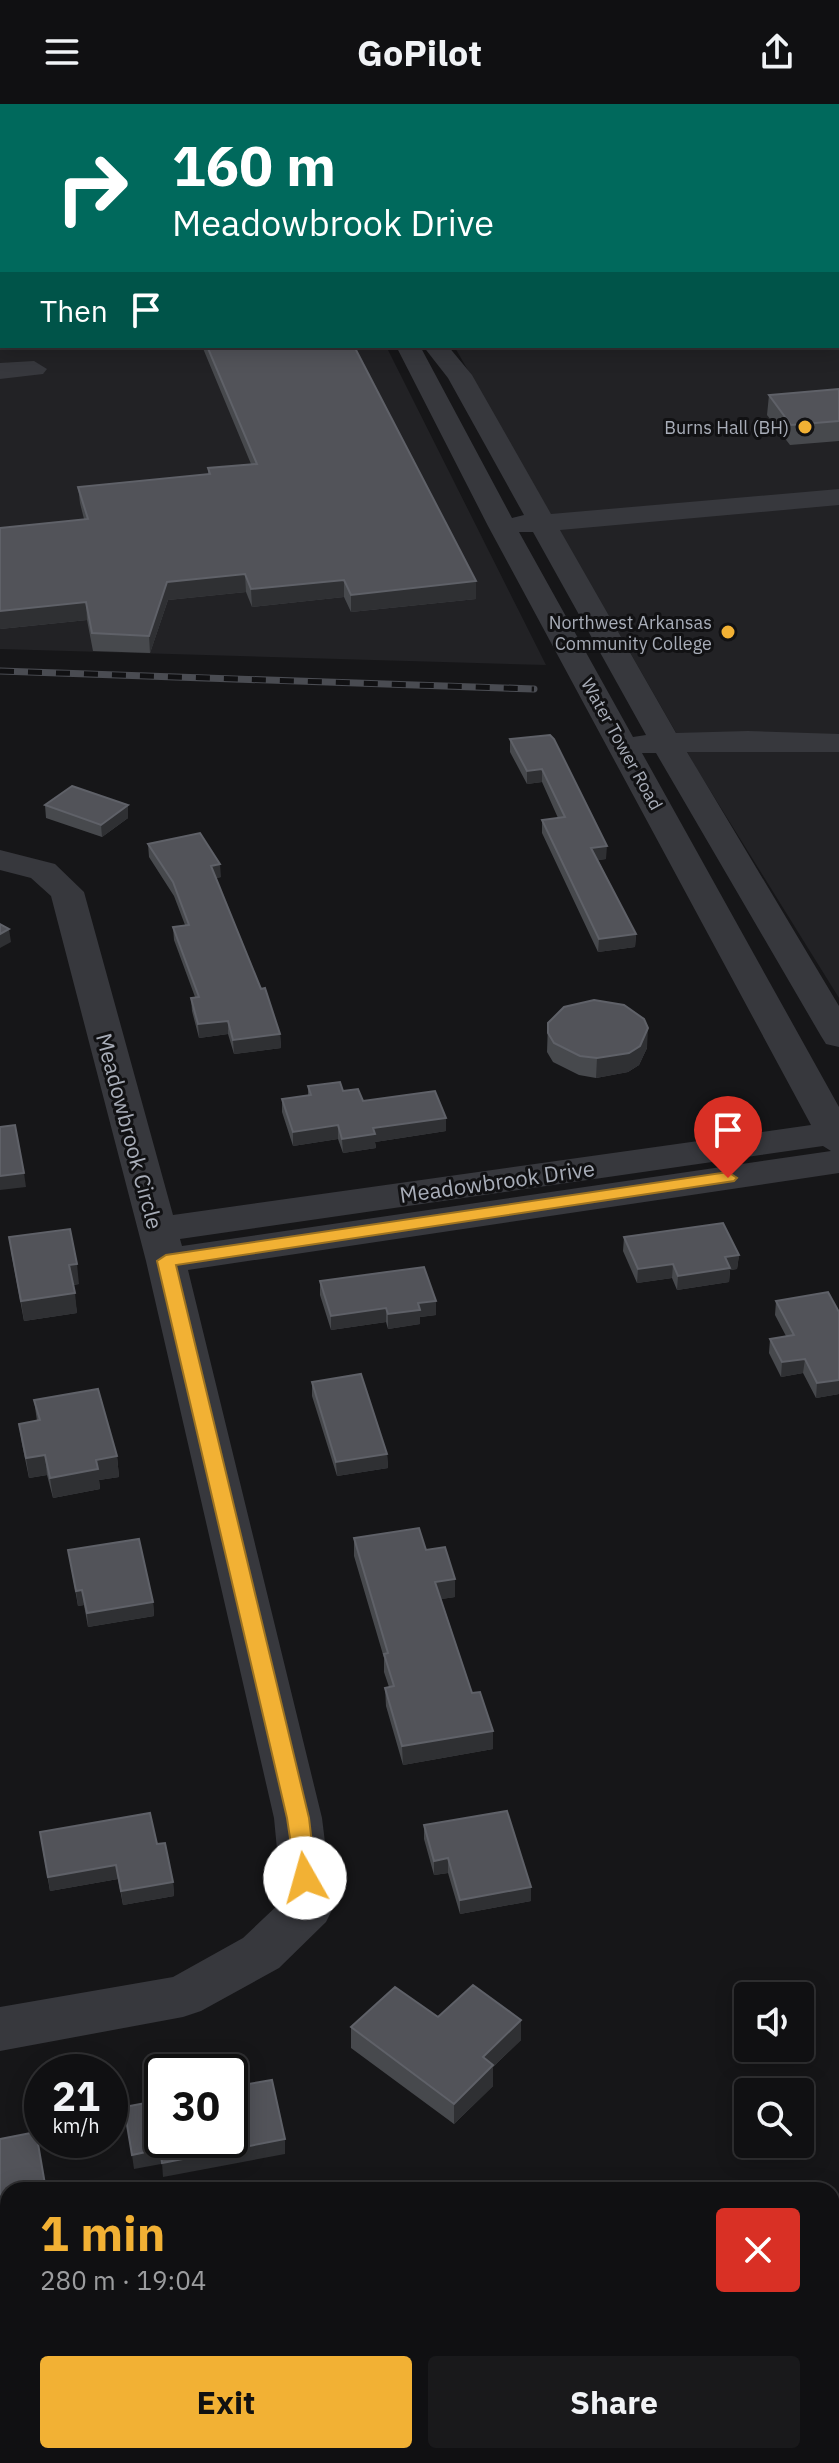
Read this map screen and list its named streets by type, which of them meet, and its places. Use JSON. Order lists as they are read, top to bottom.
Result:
{
  "streets": {
    "street": ["Water Tower Road", "Meadowbrook Circle", "Meadowbrook Drive"]
  },
  "crossings": [
    ["Water Tower Road", "Meadowbrook Drive"],
    ["Meadowbrook Circle", "Meadowbrook Drive"]
  ],
  "places": ["Burns Hall (BH)", "Northwest Arkansas Community College"],
  "page": {
    "header": "GoPilot",
    "turn": ["160 m", "Meadowbrook Drive"],
    "then": "Then",
    "speed": "21 km/h",
    "limit": "30",
    "heading": ["1 min", "280 m · 19:04"],
    "buttons": ["Exit", "Share"]
  }
}
